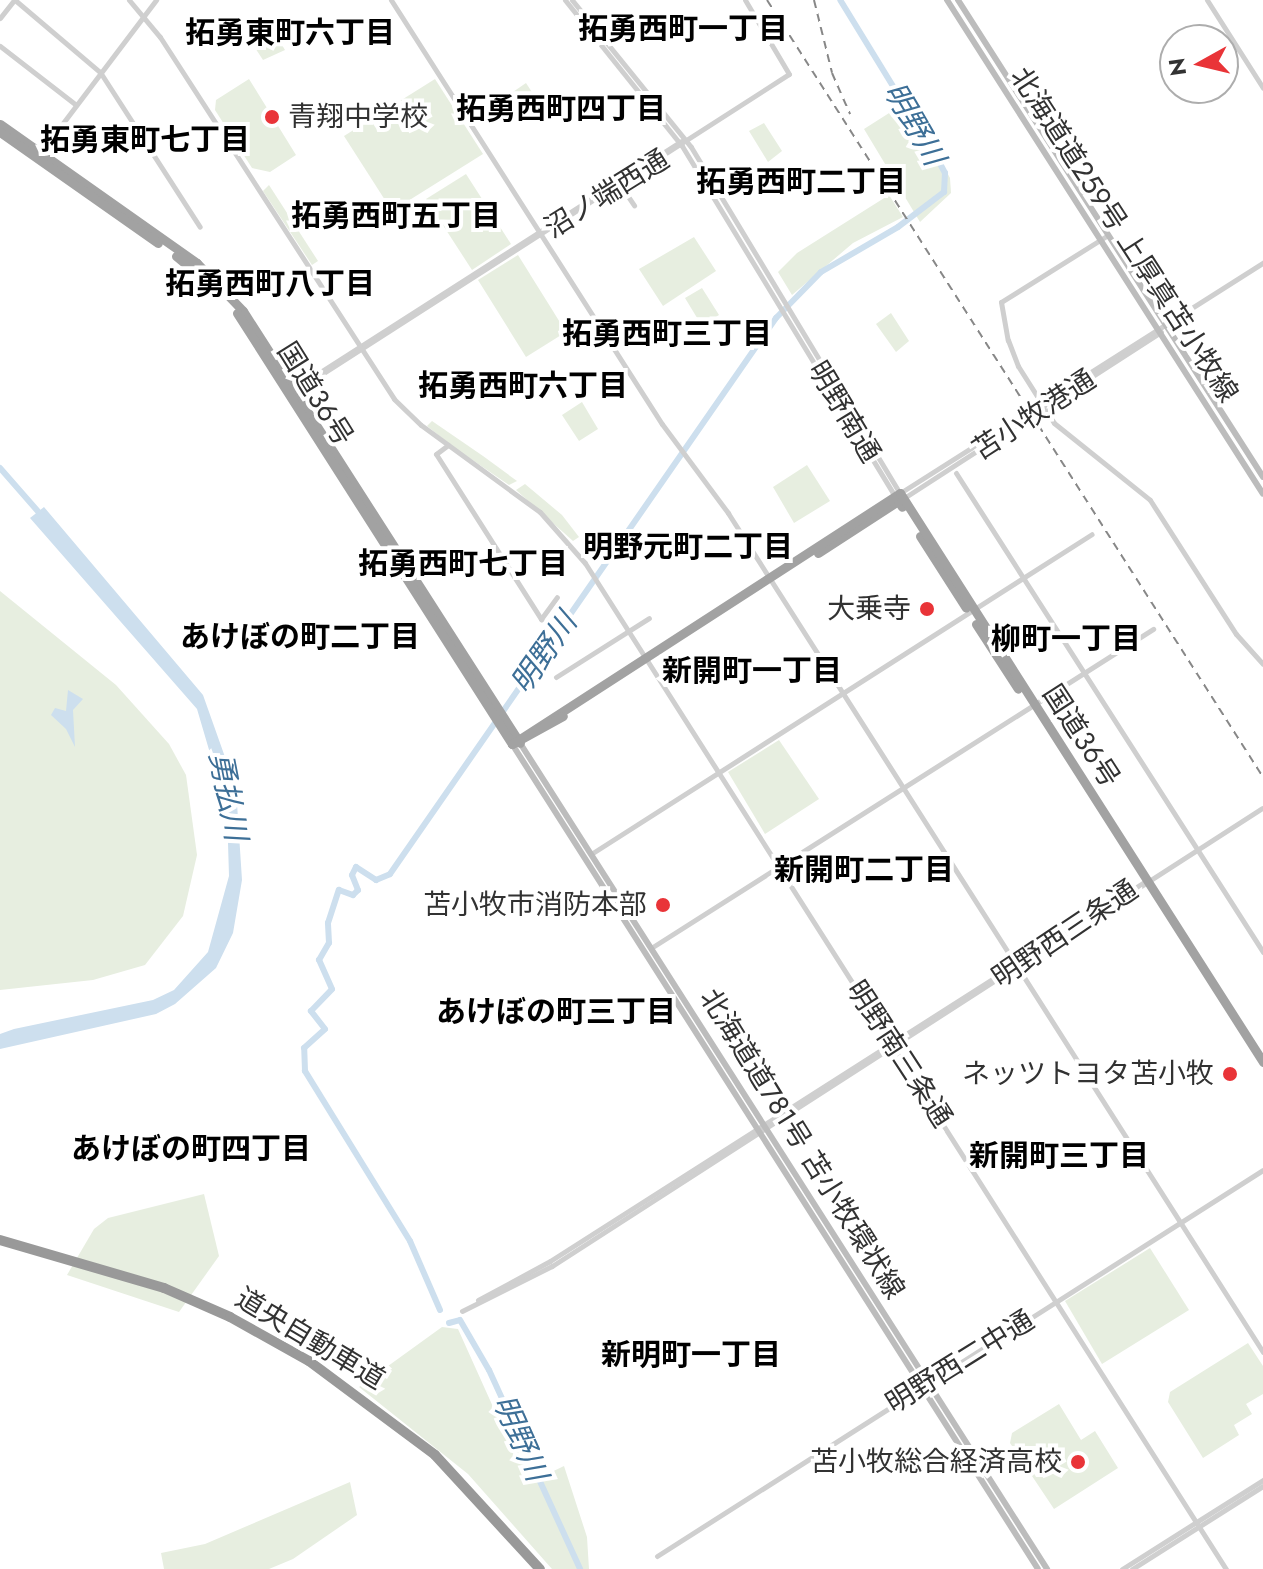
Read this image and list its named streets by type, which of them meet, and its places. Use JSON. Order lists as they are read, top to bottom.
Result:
{
  "streets": {
    "highway": ["国道36号", "道央自動車道"],
    "main road": ["北海道道259号 上厚真苫小牧線", "北海道道781号 苫小牧環状線"],
    "street": [
      "沼ノ端西通",
      "明野南通",
      "苫小牧港通",
      "明野西三条通",
      "明野南三条通",
      "明野西二中通"
    ]
  },
  "crossings": [
    ["沼ノ端西通", "国道36号"],
    ["沼ノ端西通", "明野南通"],
    ["沼ノ端西通", "明野南三条通"],
    ["北海道道259号 上厚真苫小牧線", "苫小牧港通"],
    ["国道36号", "明野南通"],
    ["国道36号", "苫小牧港通"],
    ["国道36号", "明野西三条通"],
    ["国道36号", "北海道道781号 苫小牧環状線"],
    ["明野南通", "苫小牧港通"],
    ["明野西三条通", "明野南三条通"],
    ["明野西三条通", "北海道道781号 苫小牧環状線"],
    ["明野南三条通", "明野西二中通"],
    ["北海道道781号 苫小牧環状線", "明野西二中通"]
  ],
  "districts": [
    "拓勇西町一丁目",
    "拓勇東町六丁目",
    "拓勇西町四丁目",
    "拓勇東町七丁目",
    "拓勇西町二丁目",
    "拓勇西町五丁目",
    "拓勇西町八丁目",
    "拓勇西町三丁目",
    "拓勇西町六丁目",
    "明野元町二丁目",
    "拓勇西町七丁目",
    "あけぼの町二丁目",
    "柳町一丁目",
    "新開町一丁目",
    "新開町二丁目",
    "あけぼの町三丁目",
    "あけぼの町四丁目",
    "新開町三丁目",
    "新明町一丁目"
  ],
  "water": ["明野川", "勇払川"],
  "places": [
    "青翔中学校",
    "大乗寺",
    "苫小牧市消防本部",
    "ネッツトヨタ苫小牧",
    "苫小牧総合経済高校"
  ],
  "north": "left"
}
